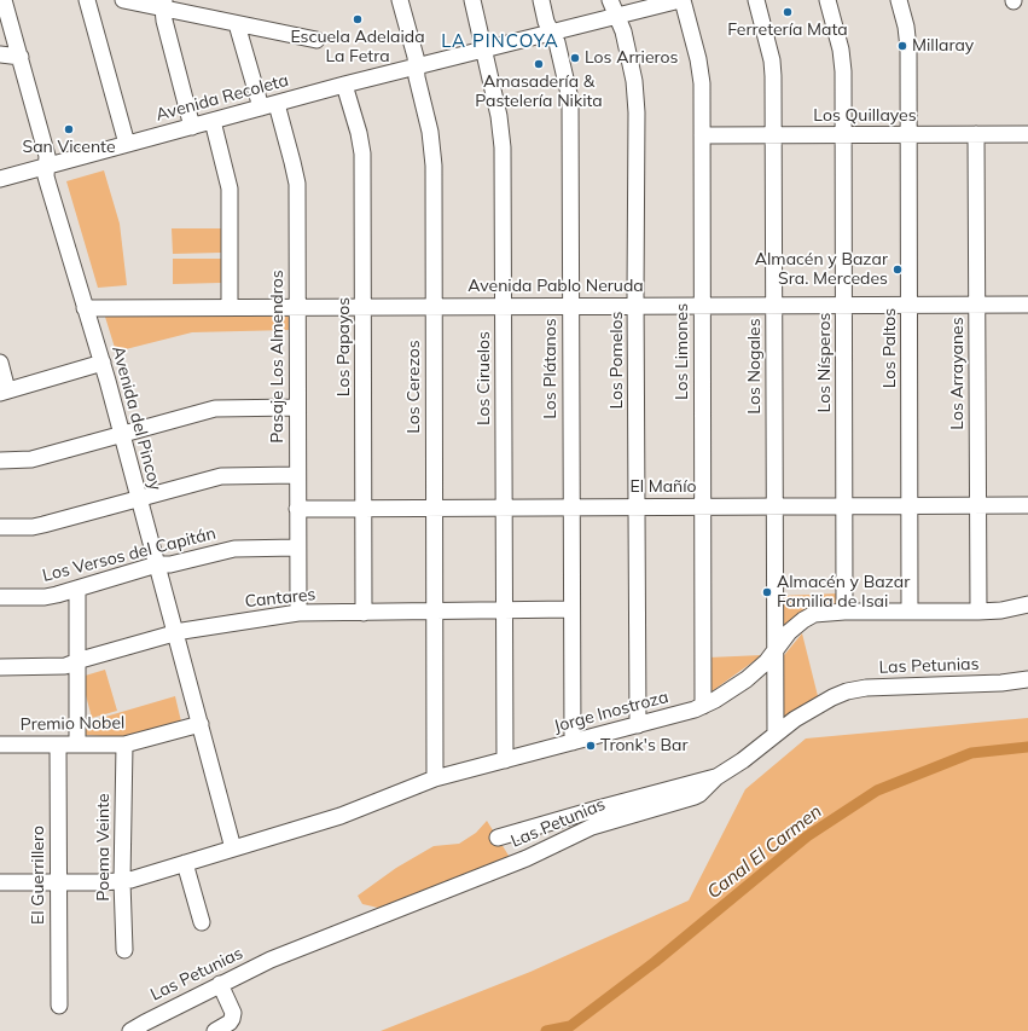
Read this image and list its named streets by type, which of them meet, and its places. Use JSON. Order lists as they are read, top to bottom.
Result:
{
  "streets": {
    "street": [
      "Avenida Recoleta",
      "Los Quillayes",
      "Avenida Pablo Neruda",
      "Los Papayos",
      "Los Paltos",
      "Los Limones",
      "Pasaje Los Almendros",
      "Los Pomelos",
      "Los Nísperos",
      "Los Nogales",
      "Los Plátanos",
      "Los Arrayanes",
      "Los Ciruelos",
      "Los Cerezos",
      "Avenida del Pincoy",
      "El Mañío",
      "Los Versos del Capitán",
      "Cantares",
      "Las Petunias",
      "Jorge Inostroza",
      "Premio Nobel",
      "Poema Veinte",
      "El Guerrillero"
    ]
  },
  "crossings": [
    ["Avenida Recoleta", "Los Papayos"],
    ["Avenida Recoleta", "Los Limones"],
    ["Avenida Recoleta", "Pasaje Los Almendros"],
    ["Avenida Recoleta", "Los Pomelos"],
    ["Avenida Recoleta", "Los Plátanos"],
    ["Avenida Recoleta", "Los Ciruelos"],
    ["Avenida Recoleta", "Los Cerezos"],
    ["Avenida Recoleta", "Avenida del Pincoy"],
    ["Los Quillayes", "Los Paltos"],
    ["Los Quillayes", "Los Limones"],
    ["Los Quillayes", "Los Nísperos"],
    ["Los Quillayes", "Los Nogales"],
    ["Los Quillayes", "Los Arrayanes"],
    ["Avenida Pablo Neruda", "Los Papayos"],
    ["Avenida Pablo Neruda", "Los Paltos"],
    ["Avenida Pablo Neruda", "Los Limones"],
    ["Avenida Pablo Neruda", "Pasaje Los Almendros"],
    ["Avenida Pablo Neruda", "Los Pomelos"],
    ["Avenida Pablo Neruda", "Los Nísperos"],
    ["Avenida Pablo Neruda", "Los Nogales"],
    ["Avenida Pablo Neruda", "Los Plátanos"],
    ["Avenida Pablo Neruda", "Los Arrayanes"],
    ["Avenida Pablo Neruda", "Los Ciruelos"],
    ["Avenida Pablo Neruda", "Los Cerezos"],
    ["Avenida Pablo Neruda", "Avenida del Pincoy"],
    ["Los Papayos", "El Mañío"],
    ["Los Papayos", "Cantares"],
    ["Los Paltos", "El Mañío"],
    ["Los Paltos", "Jorge Inostroza"],
    ["Los Limones", "El Mañío"],
    ["Los Limones", "Jorge Inostroza"],
    ["Pasaje Los Almendros", "El Mañío"],
    ["Pasaje Los Almendros", "Los Versos del Capitán"],
    ["Pasaje Los Almendros", "Cantares"],
    ["Los Pomelos", "El Mañío"],
    ["Los Pomelos", "Jorge Inostroza"],
    ["Los Nísperos", "El Mañío"],
    ["Los Nísperos", "Jorge Inostroza"],
    ["Los Nogales", "El Mañío"],
    ["Los Nogales", "Las Petunias"],
    ["Los Nogales", "Jorge Inostroza"],
    ["Los Plátanos", "El Mañío"],
    ["Los Plátanos", "Cantares"],
    ["Los Plátanos", "Jorge Inostroza"],
    ["Los Arrayanes", "El Mañío"],
    ["Los Arrayanes", "Jorge Inostroza"],
    ["Los Ciruelos", "El Mañío"],
    ["Los Ciruelos", "Cantares"],
    ["Los Ciruelos", "Jorge Inostroza"],
    ["Los Cerezos", "El Mañío"],
    ["Los Cerezos", "Cantares"],
    ["Los Cerezos", "Jorge Inostroza"],
    ["Avenida del Pincoy", "Los Versos del Capitán"],
    ["Avenida del Pincoy", "Cantares"],
    ["Avenida del Pincoy", "Jorge Inostroza"],
    ["Avenida del Pincoy", "Premio Nobel"],
    ["Jorge Inostroza", "Poema Veinte"],
    ["Jorge Inostroza", "El Guerrillero"],
    ["Premio Nobel", "Poema Veinte"],
    ["Premio Nobel", "El Guerrillero"]
  ],
  "districts": ["LA PINCOYA"],
  "water": ["Canal El Carmen"],
  "places": [
    "Ferretería Mata",
    "Escuela Adelaida La Fetra",
    "Millaray",
    "Los Arrieros",
    "Amasadería & Pastelería Nikita",
    "San Vicente",
    "Almacén y Bazar Sra. Mercedes",
    "Almacén y Bazar Familia de Isai",
    "Tronk's Bar"
  ]
}
